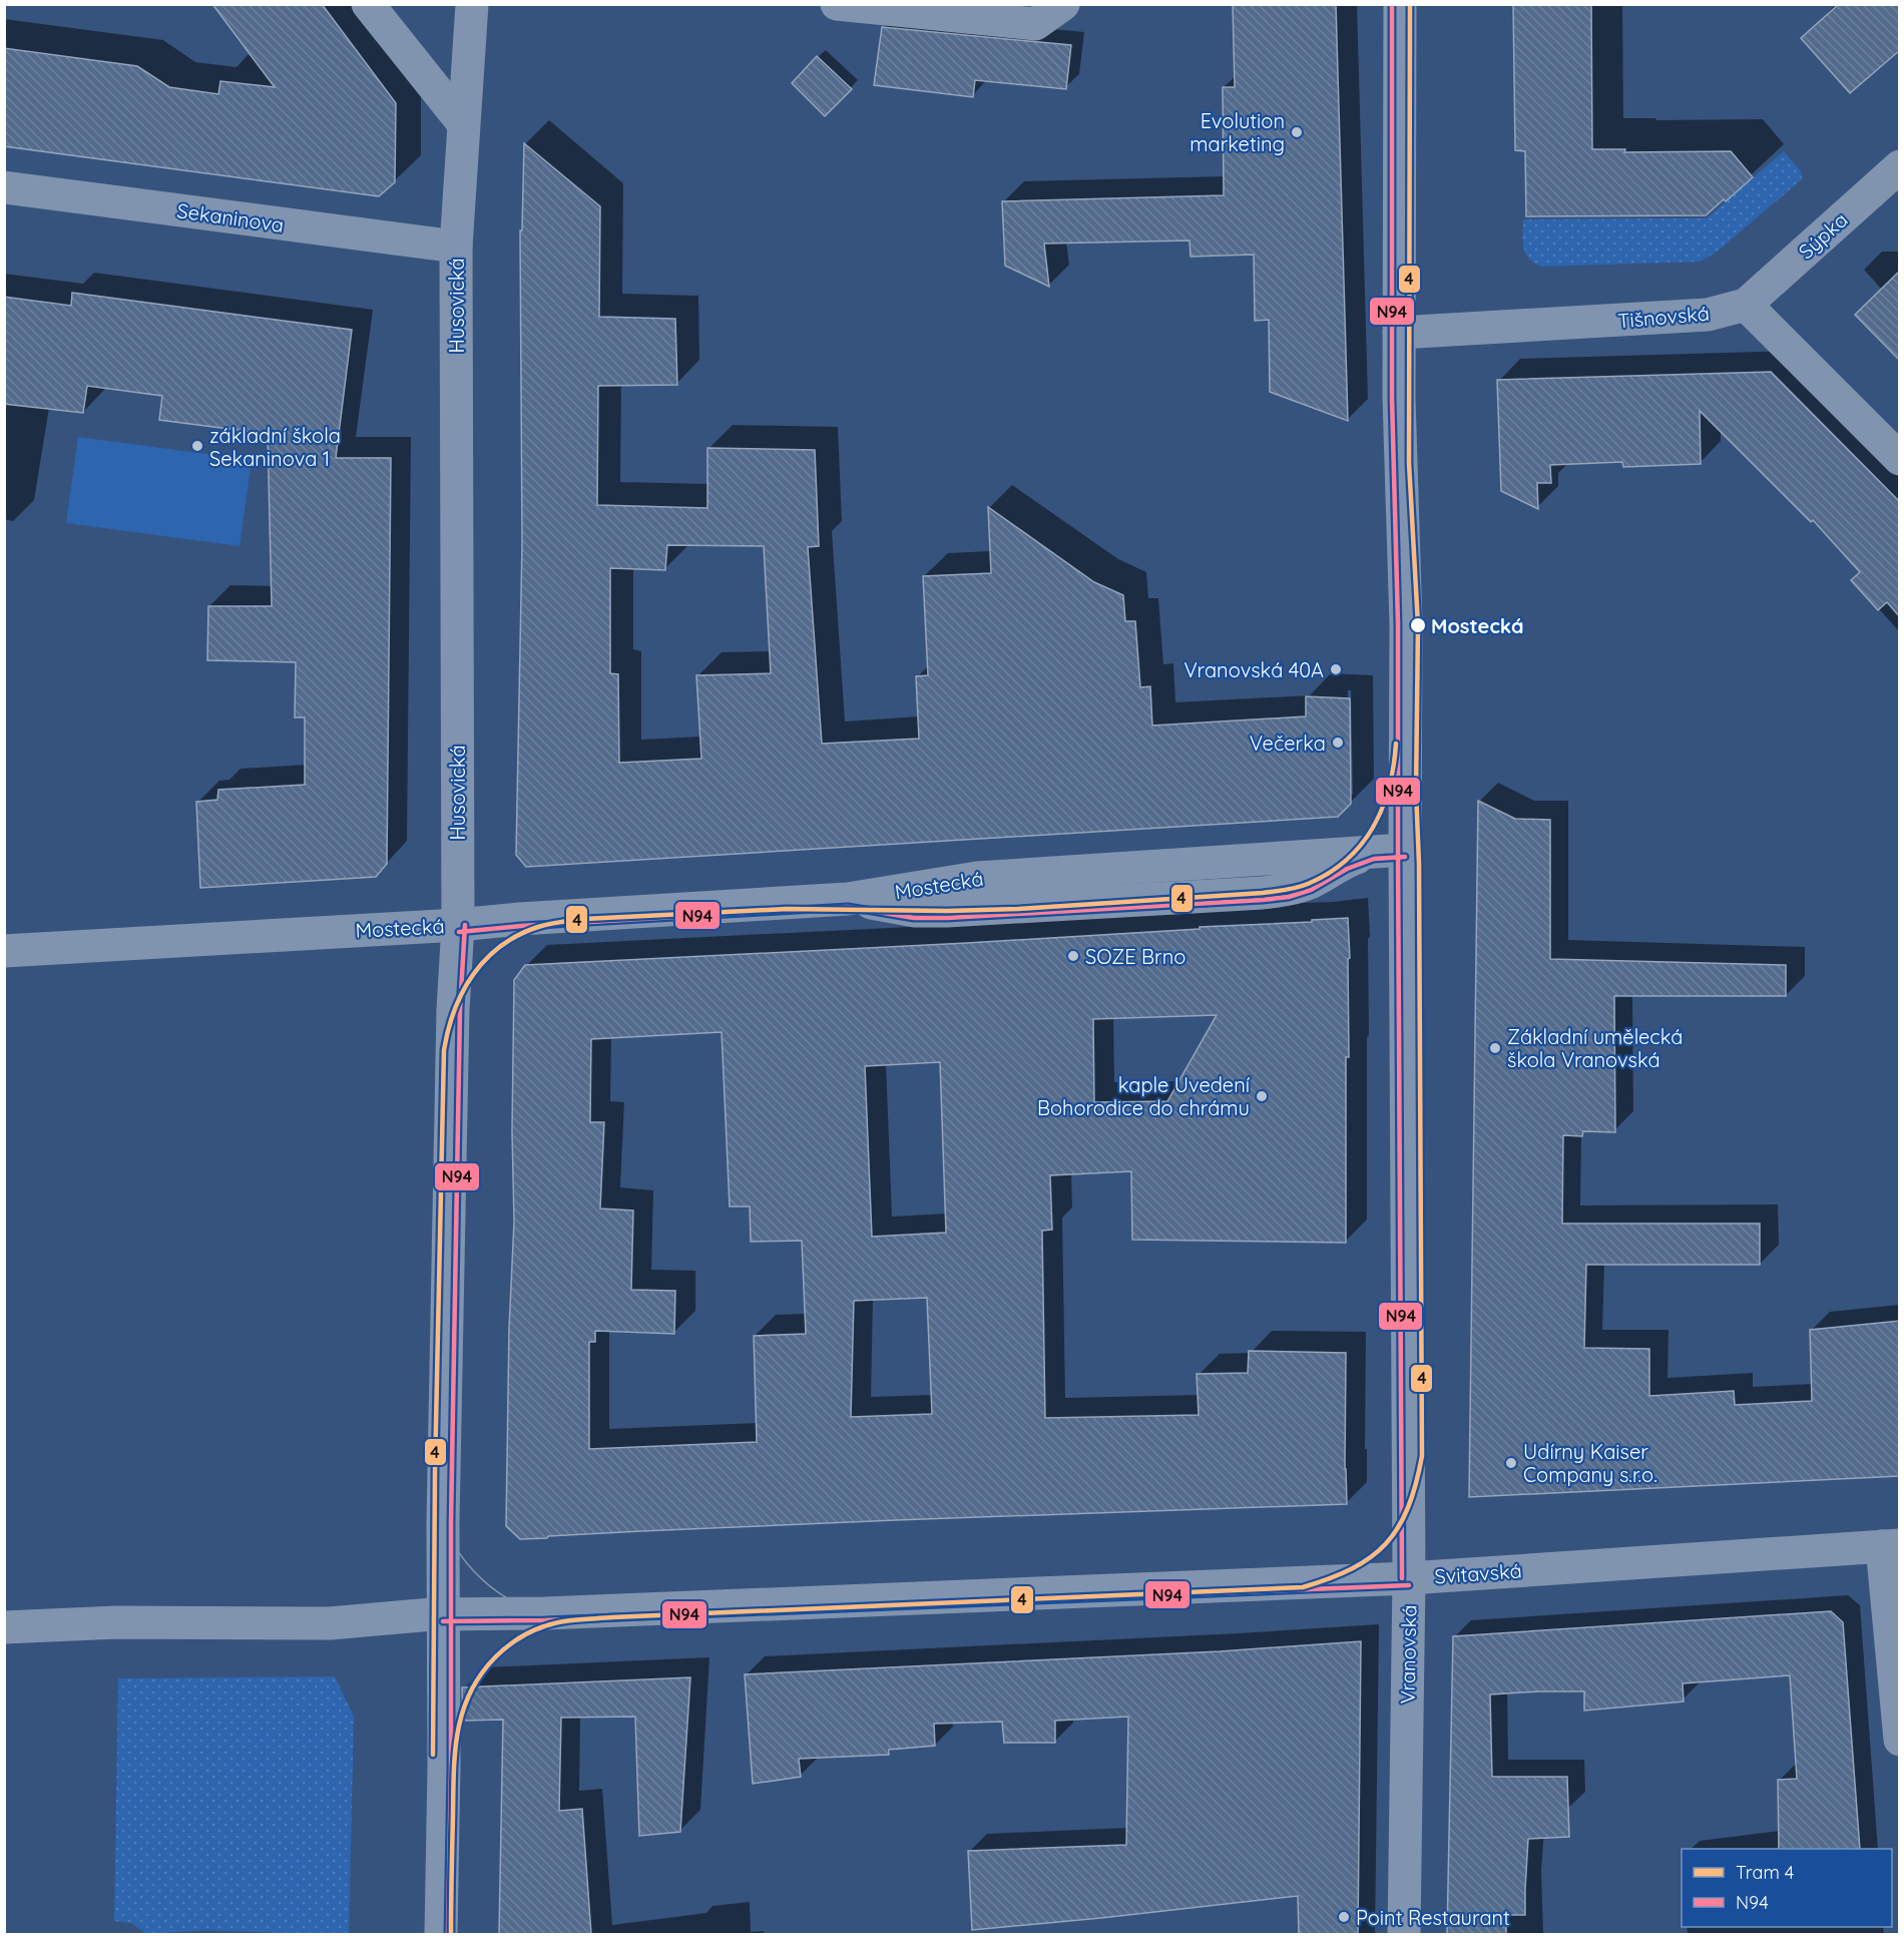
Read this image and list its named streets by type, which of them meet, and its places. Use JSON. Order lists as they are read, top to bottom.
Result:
{
  "streets": {
    "street": [
      "Sekaninova",
      "Sýpka",
      "Husovická",
      "Tišnovská",
      "Mostecká",
      "Svitavská",
      "Vranovská"
    ]
  },
  "crossings": [
    ["Sekaninova", "Husovická"],
    ["Sýpka", "Tišnovská"],
    ["Husovická", "Mostecká"],
    ["Husovická", "Svitavská"],
    ["Tišnovská", "Vranovská"],
    ["Mostecká", "Vranovská"],
    ["Svitavská", "Vranovská"]
  ],
  "places": [
    "Evolution marketing",
    "základní škola Sekaninova 1",
    "Mostecká",
    "Vranovská 40A",
    "Večerka",
    "SOZE Brno",
    "Základní umělecká škola Vranovská",
    "kaple Uvedení Bohorodice do chrámu",
    "Udírny Kaiser Company s.r.o.",
    "Point Restaurant"
  ],
  "lines": ["tram line 4", "transit line N94"],
  "legend": ["Tram 4", "N94"]
}
